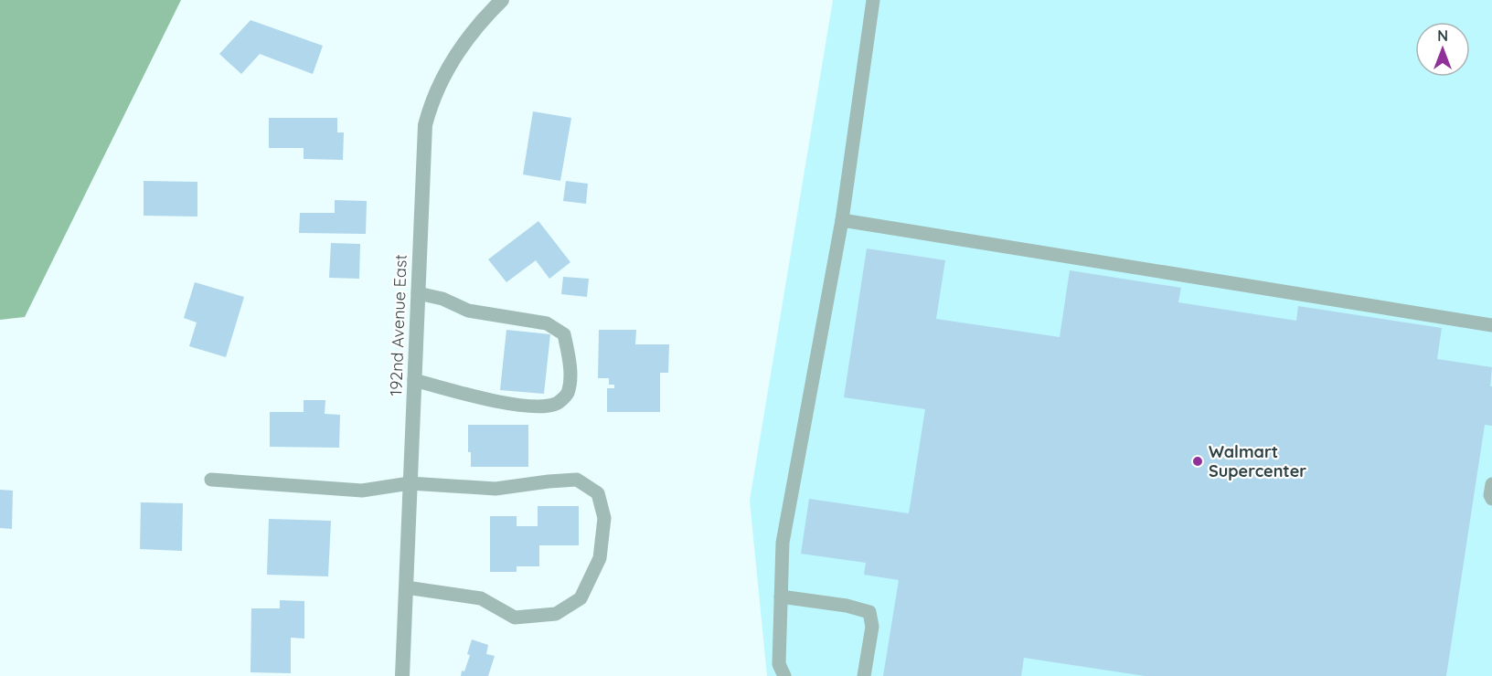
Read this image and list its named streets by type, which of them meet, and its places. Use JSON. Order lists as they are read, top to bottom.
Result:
{
  "streets": {
    "street": ["192nd Avenue East"]
  },
  "places": ["Walmart Supercenter"],
  "north": "top"
}
